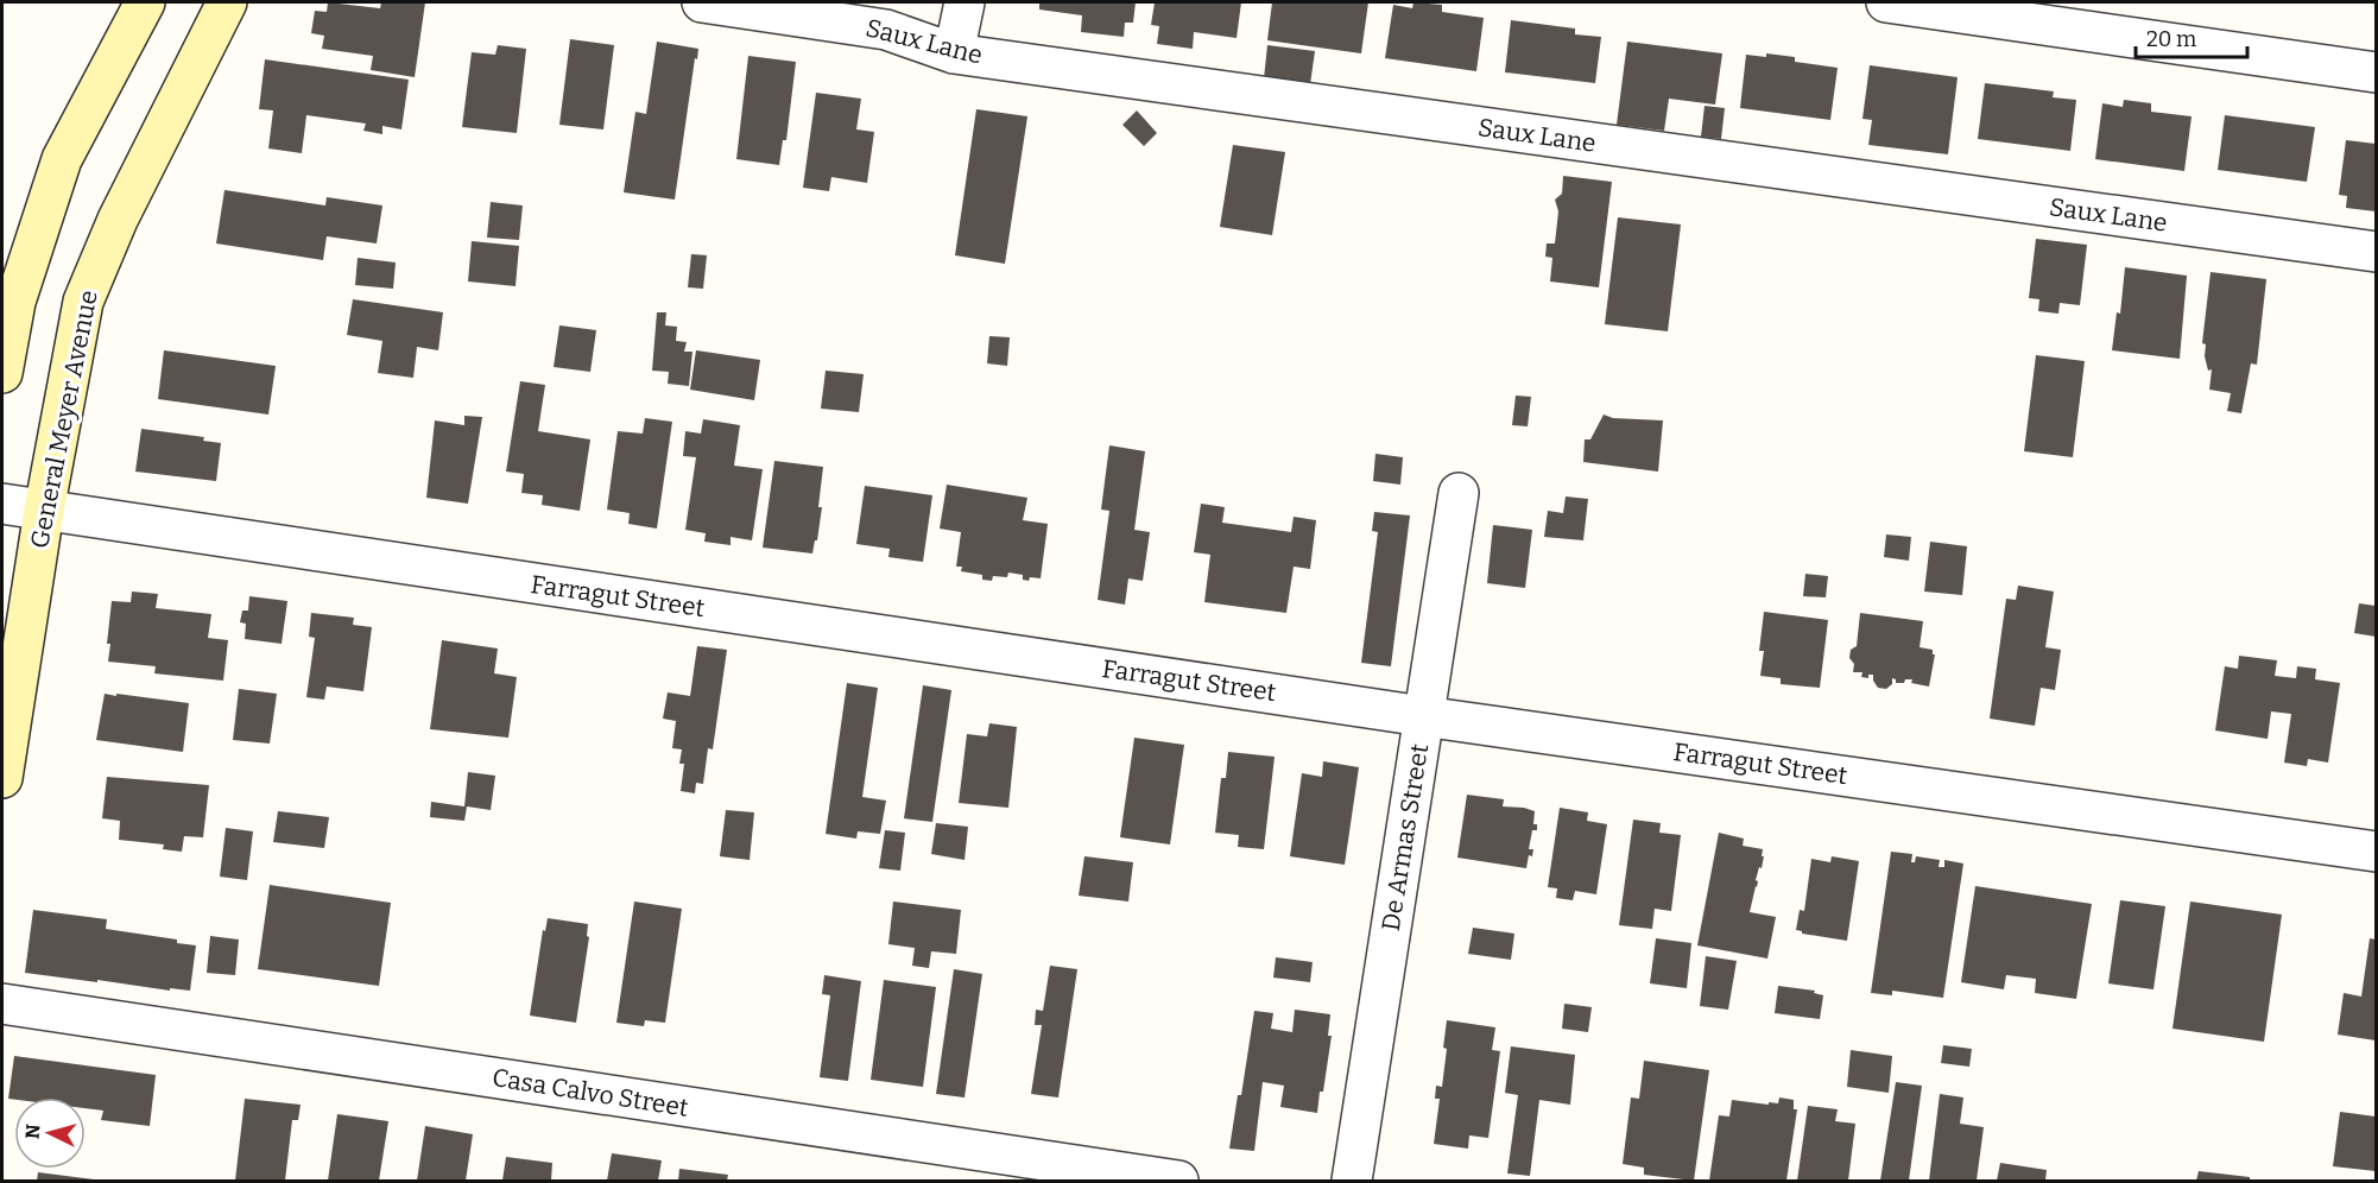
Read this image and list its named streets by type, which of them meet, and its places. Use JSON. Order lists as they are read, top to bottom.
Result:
{
  "streets": {
    "main road": ["General Meyer Avenue"],
    "street": [
      "Saux Lane",
      "Farragut Street",
      "De Armas Street",
      "Casa Calvo Street"
    ]
  },
  "crossings": [
    ["General Meyer Avenue", "Farragut Street"],
    ["Farragut Street", "De Armas Street"]
  ],
  "scale_bar": "20 m",
  "north": "left"
}
